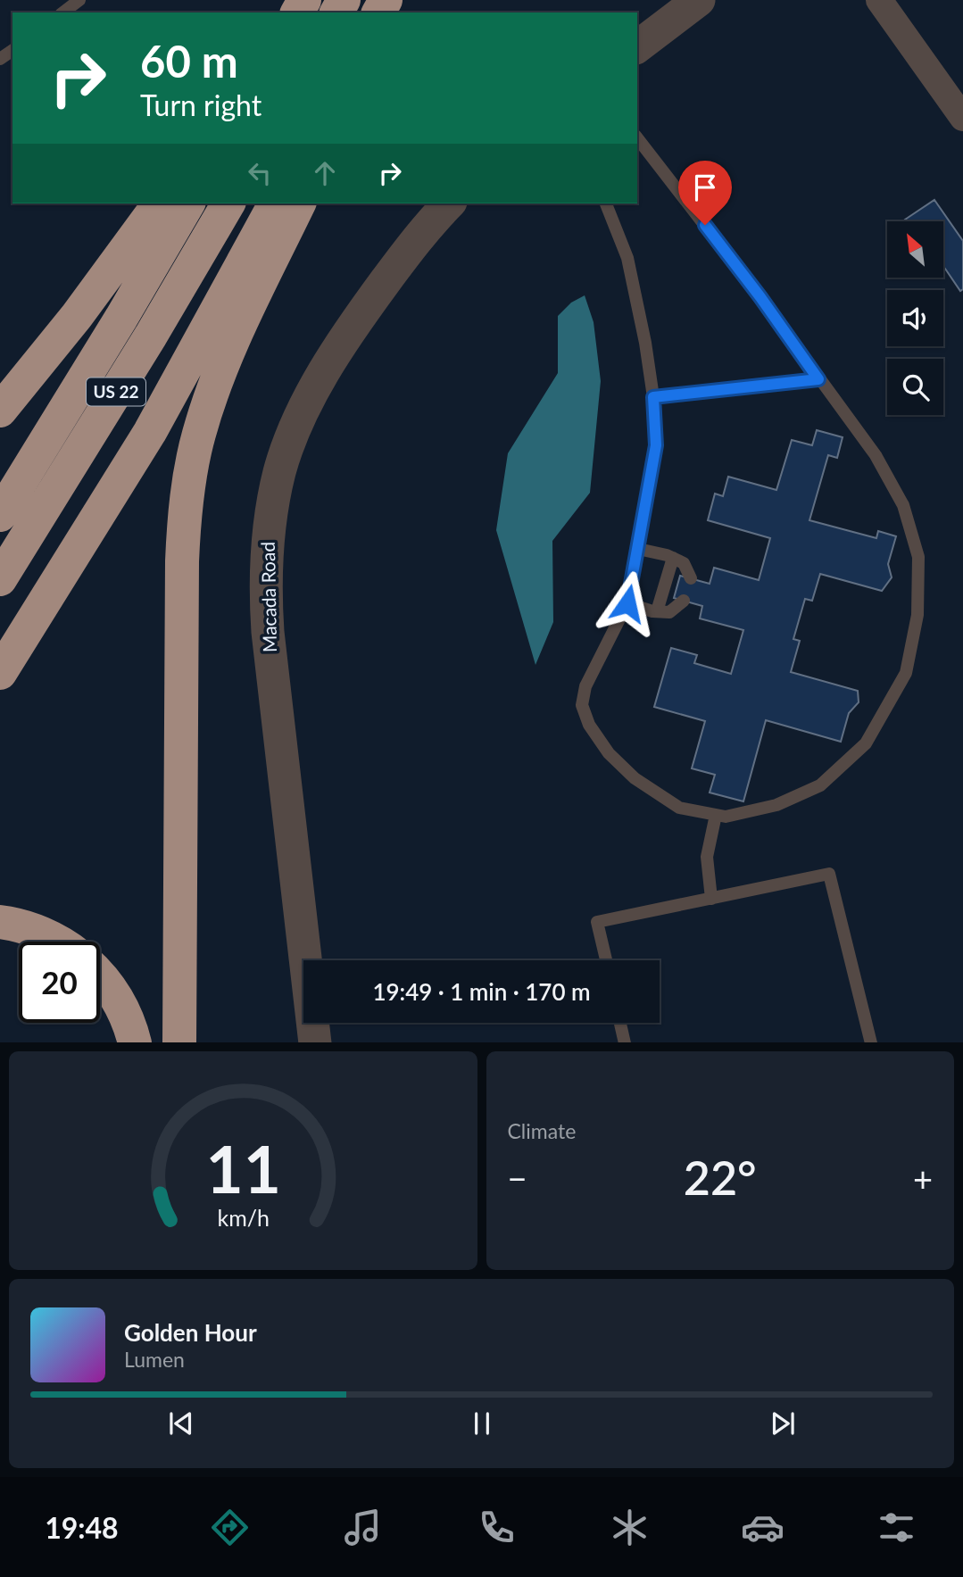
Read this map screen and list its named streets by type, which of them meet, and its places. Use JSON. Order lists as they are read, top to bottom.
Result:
{
  "streets": {
    "highway": ["US 22"],
    "street": ["Macada Road"]
  },
  "north": "top left",
  "page": {
    "turn": ["60 m", "Turn right"],
    "limit": "20",
    "trip": "19:49 · 1 min · 170 m",
    "tile": "Climate",
    "heat": ["−", "22°", "+"],
    "song": ["Golden Hour", "Lumen"],
    "tabs": "19:48",
    "gauge": ["11", "km/h"]
  }
}
